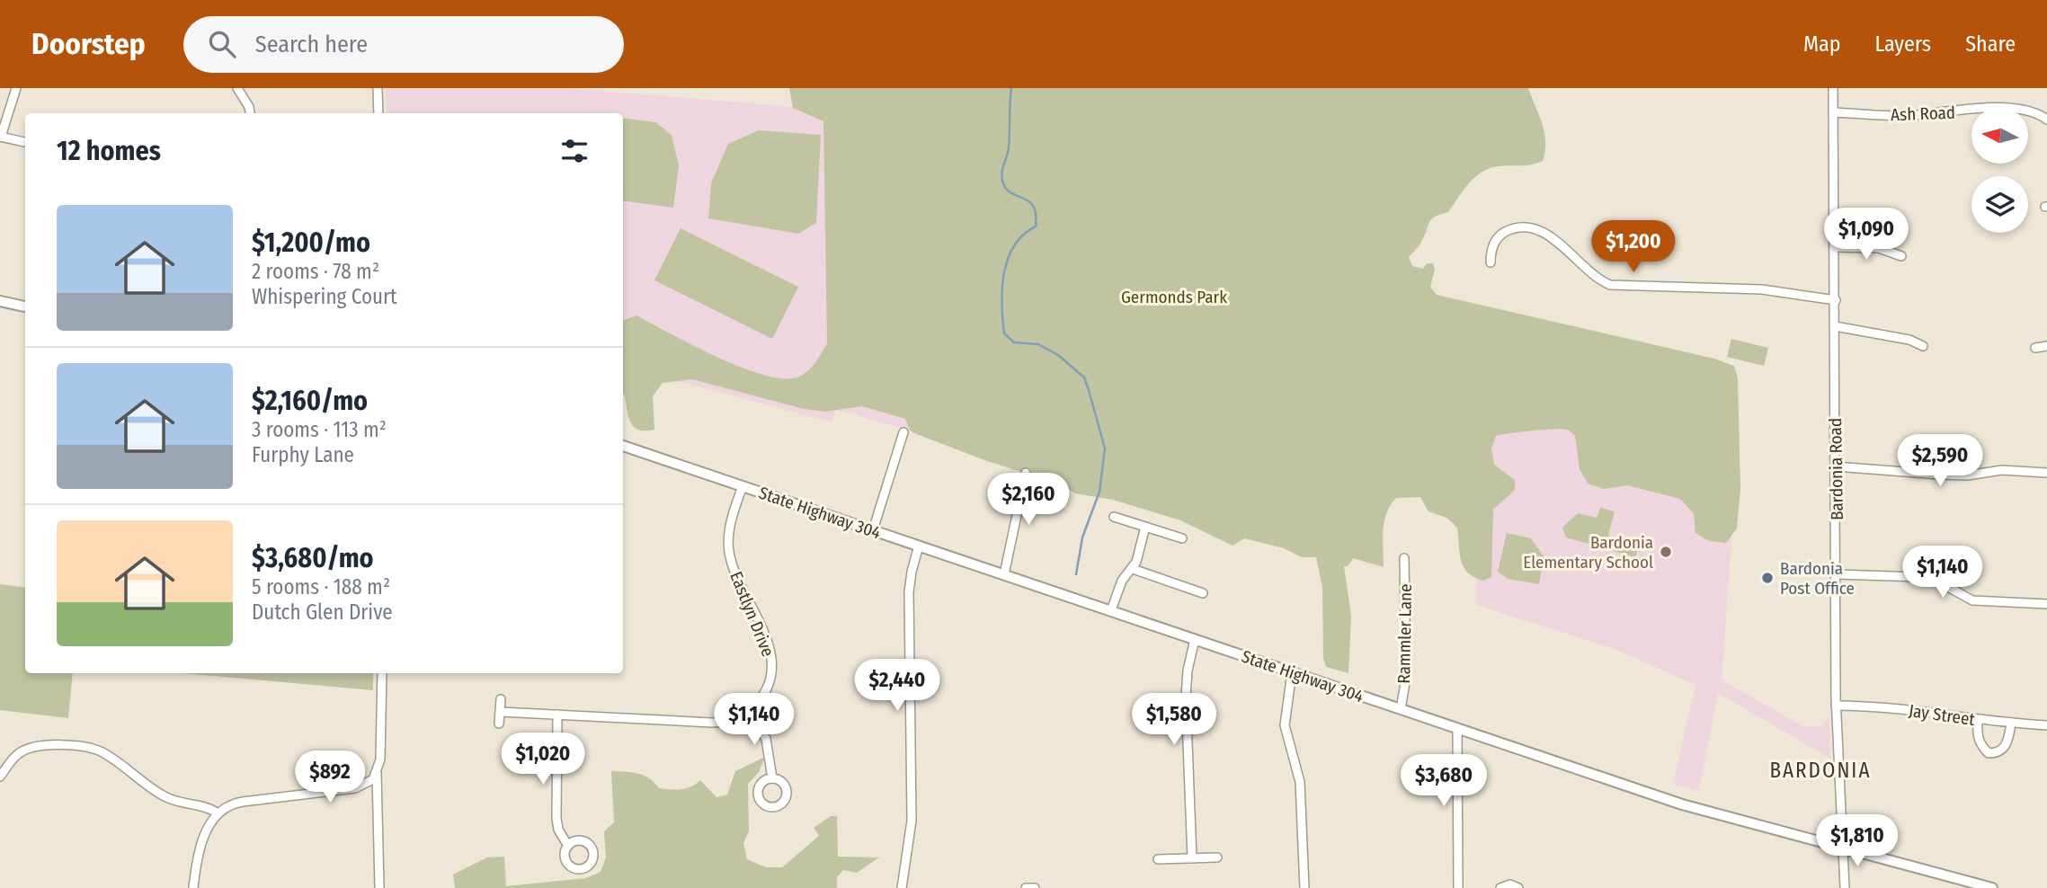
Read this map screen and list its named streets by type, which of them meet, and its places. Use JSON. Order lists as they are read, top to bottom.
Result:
{
  "streets": {
    "main road": ["State Highway 304"],
    "street": [
      "Ash Road",
      "Bardonia Road",
      "Eastlyn Drive",
      "Rammler Lane",
      "Jay Street"
    ]
  },
  "crossings": [
    ["Ash Road", "Bardonia Road"],
    ["Bardonia Road", "State Highway 304"],
    ["Bardonia Road", "Jay Street"],
    ["State Highway 304", "Eastlyn Drive"],
    ["State Highway 304", "Rammler Lane"]
  ],
  "districts": ["BARDONIA"],
  "parks": ["Germonds Park"],
  "places": ["Bardonia Elementary School", "Bardonia Post Office"],
  "north": "left",
  "page": {
    "header": "Doorstep",
    "search": "Search here",
    "nav": ["Map", "Layers", "Share"],
    "heading": "12 homes",
    "list": [
      {
        "name": "$1,200/mo",
        "note": "2 rooms · 78 m² · Whispering Court"
      },
      {
        "name": "$2,160/mo",
        "note": "3 rooms · 113 m² · Furphy Lane"
      },
      {
        "name": "$3,680/mo",
        "note": "5 rooms · 188 m² · Dutch Glen Drive"
      }
    ],
    "price": [
      "$1,090",
      "$1,200",
      "$2,590",
      "$2,160",
      "$1,140",
      "$2,440",
      "$1,140",
      "$1,580",
      "$1,020",
      "$892",
      "$3,680",
      "$1,810"
    ]
  }
}
